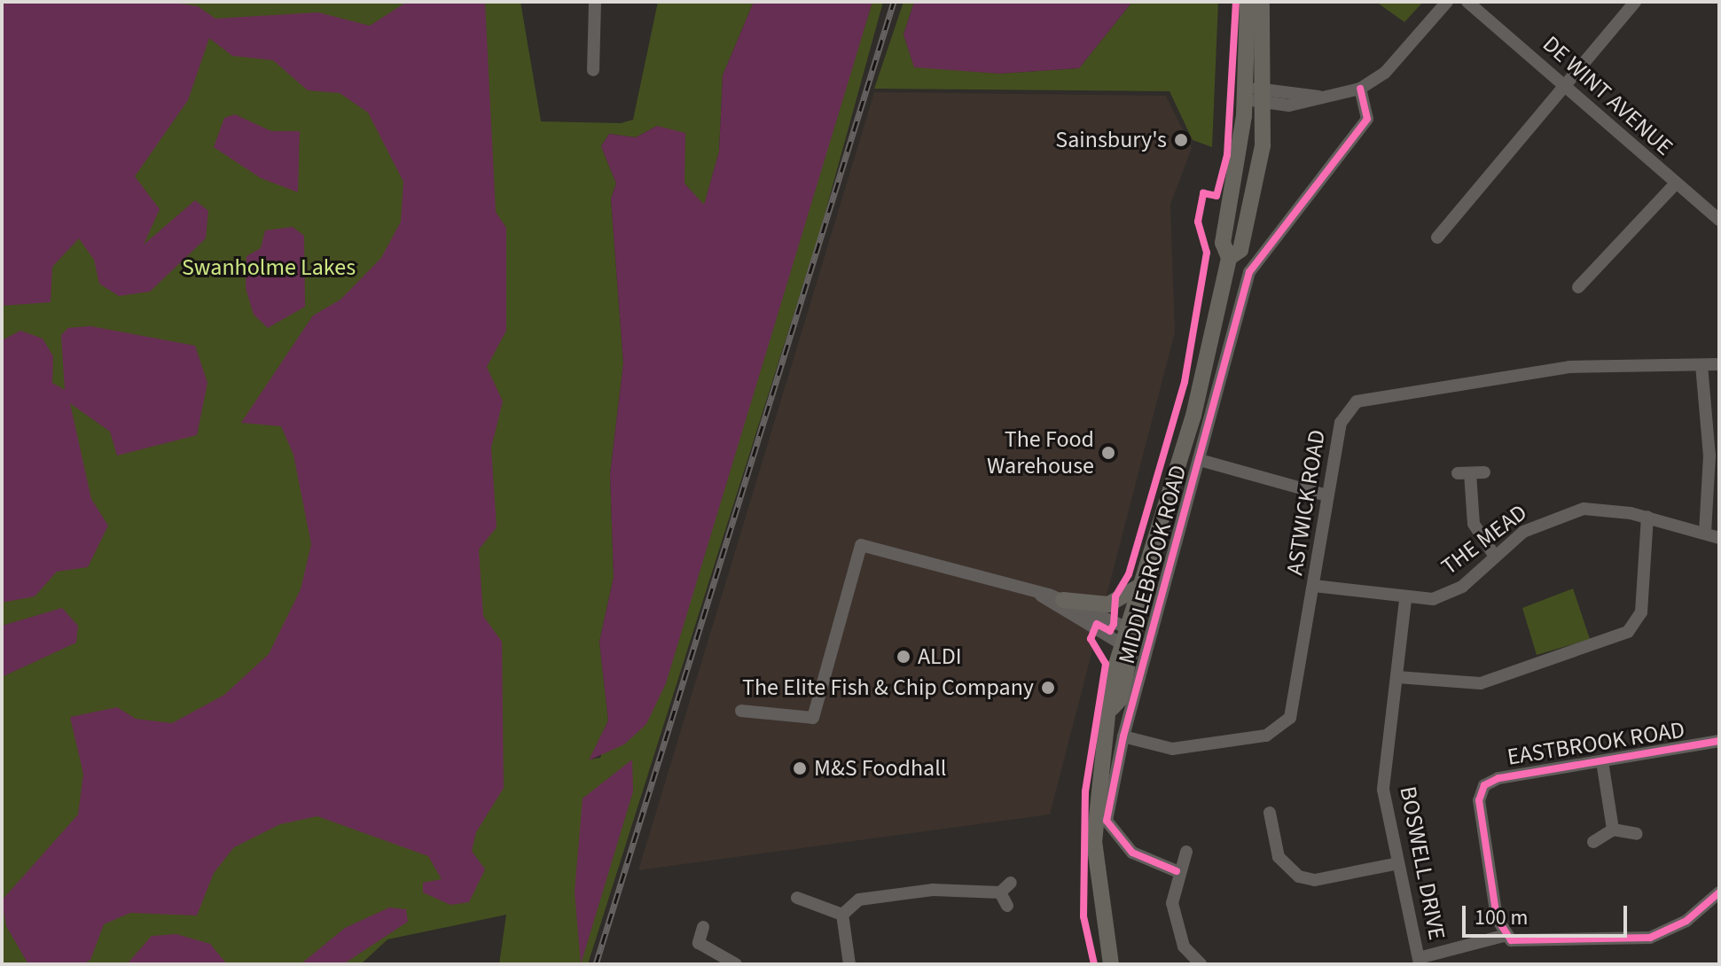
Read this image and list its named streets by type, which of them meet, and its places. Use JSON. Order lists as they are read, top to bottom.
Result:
{
  "streets": {
    "street": [
      "DE WINT AVENUE",
      "ASTWICK ROAD",
      "THE MEAD",
      "MIDDLEBROOK ROAD",
      "EASTBROOK ROAD",
      "BOSWELL DRIVE"
    ]
  },
  "crossings": [
    ["ASTWICK ROAD", "THE MEAD"],
    ["ASTWICK ROAD", "MIDDLEBROOK ROAD"],
    ["THE MEAD", "BOSWELL DRIVE"]
  ],
  "parks": ["Swanholme Lakes"],
  "places": [
    "Sainsbury's",
    "The Food Warehouse",
    "ALDI",
    "The Elite Fish & Chip Company",
    "M&S Foodhall"
  ],
  "scale_bar": "100 m"
}
